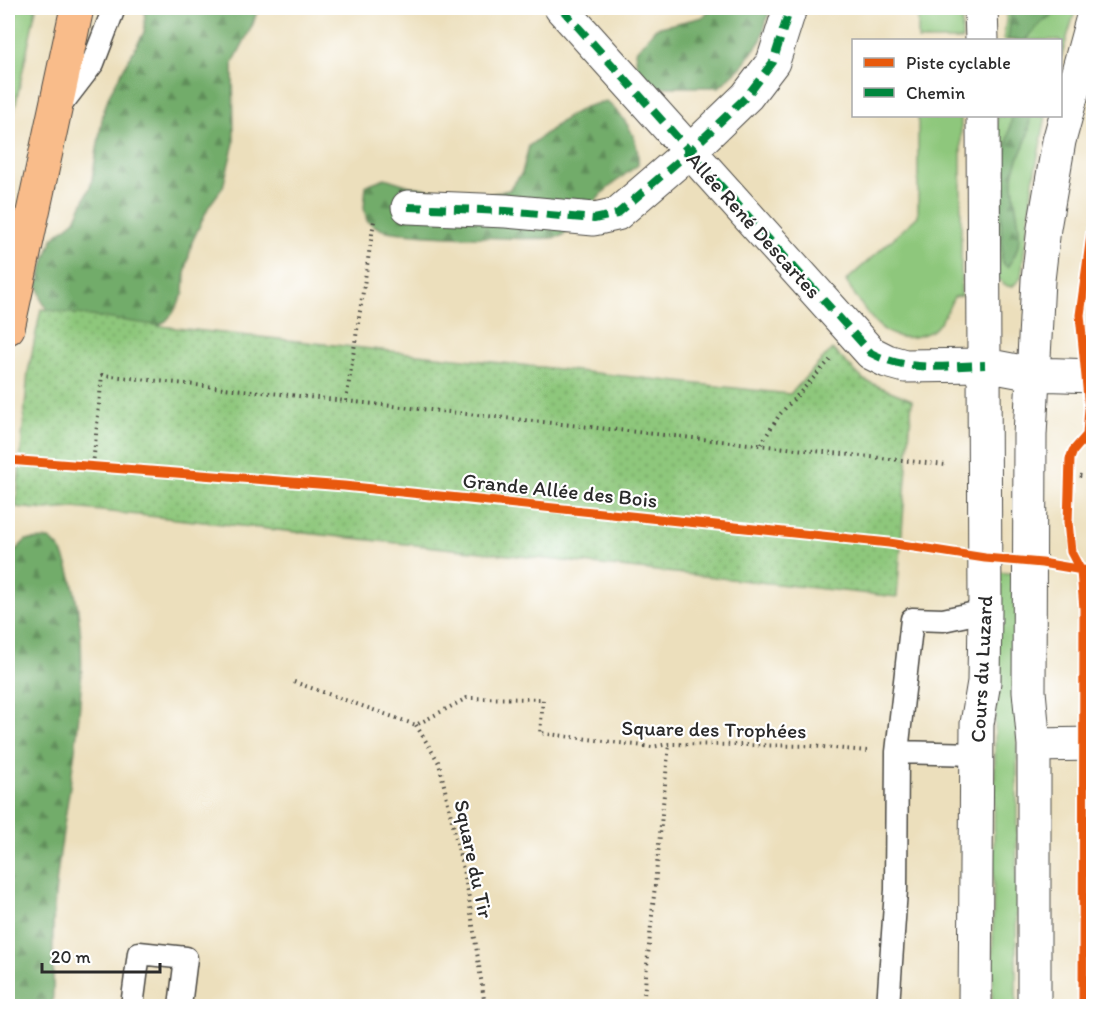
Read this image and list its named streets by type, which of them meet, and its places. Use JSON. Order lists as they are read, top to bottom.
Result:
{
  "streets": {
    "street": ["Allée René Descartes", "Cours du Luzard"],
    "path": ["Square des Trophées", "Square du Tir"],
    "cycle path": ["Grande Allée des Bois"]
  },
  "crossings": [
    ["Allée René Descartes", "Cours du Luzard"],
    ["Square des Trophées", "Square du Tir"]
  ],
  "legend": ["Piste cyclable", "Chemin"],
  "scale_bar": "20 m"
}
